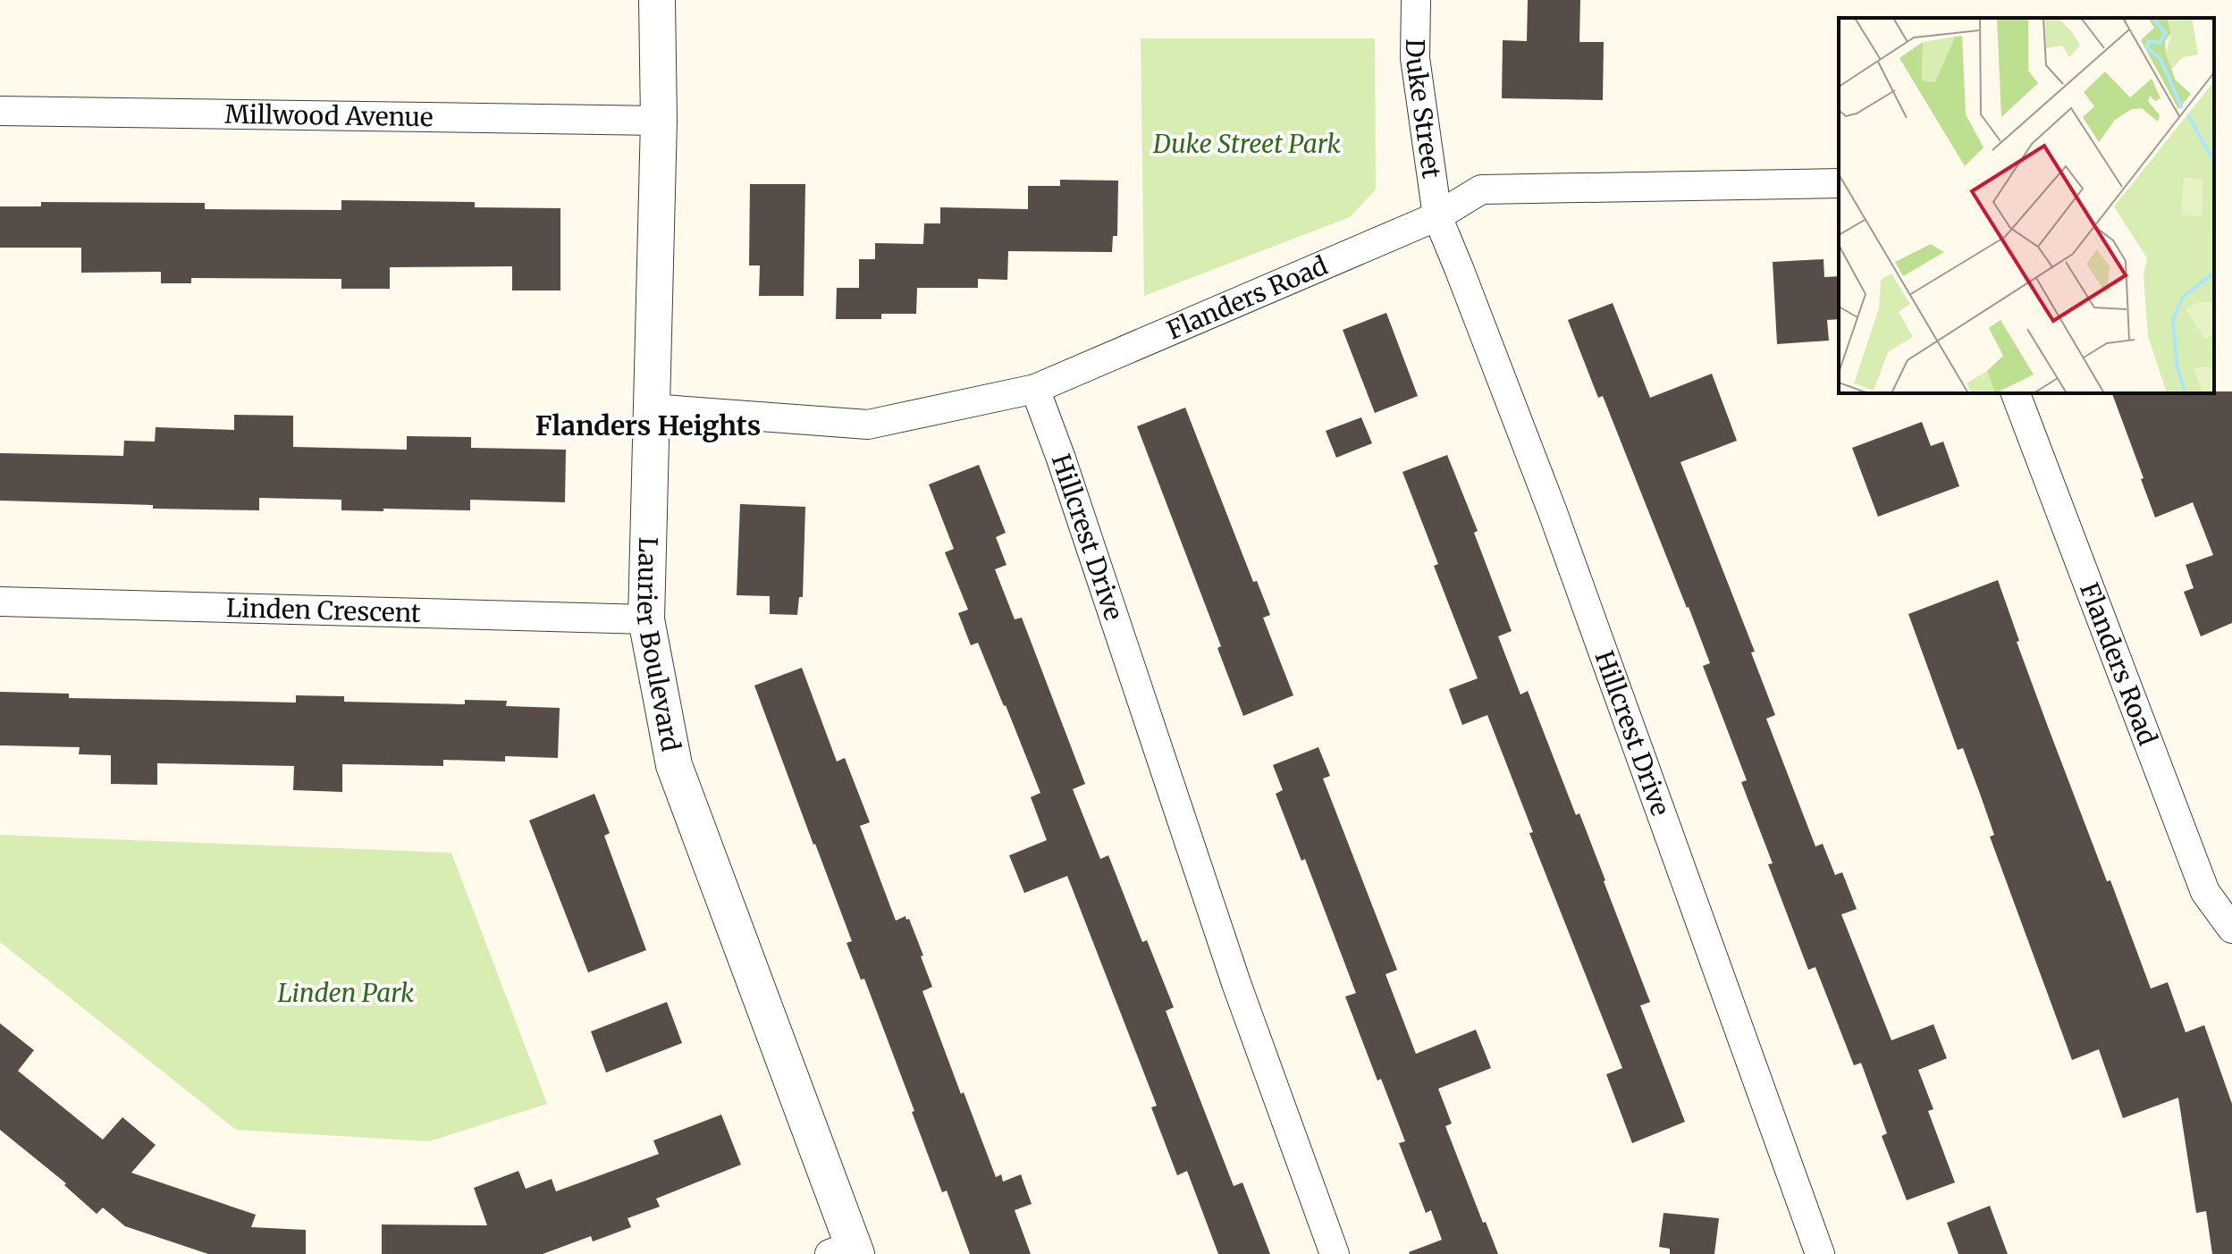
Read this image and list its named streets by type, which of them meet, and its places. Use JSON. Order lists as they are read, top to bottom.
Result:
{
  "streets": {
    "street": [
      "Duke Street",
      "Millwood Avenue",
      "Flanders Road",
      "Hillcrest Drive",
      "Linden Crescent",
      "Laurier Boulevard"
    ]
  },
  "crossings": [
    ["Duke Street", "Flanders Road"],
    ["Duke Street", "Hillcrest Drive"],
    ["Millwood Avenue", "Laurier Boulevard"],
    ["Flanders Road", "Hillcrest Drive"],
    ["Flanders Road", "Laurier Boulevard"],
    ["Linden Crescent", "Laurier Boulevard"]
  ],
  "districts": ["Flanders Heights"],
  "parks": ["Duke Street Park", "Linden Park"]
}
